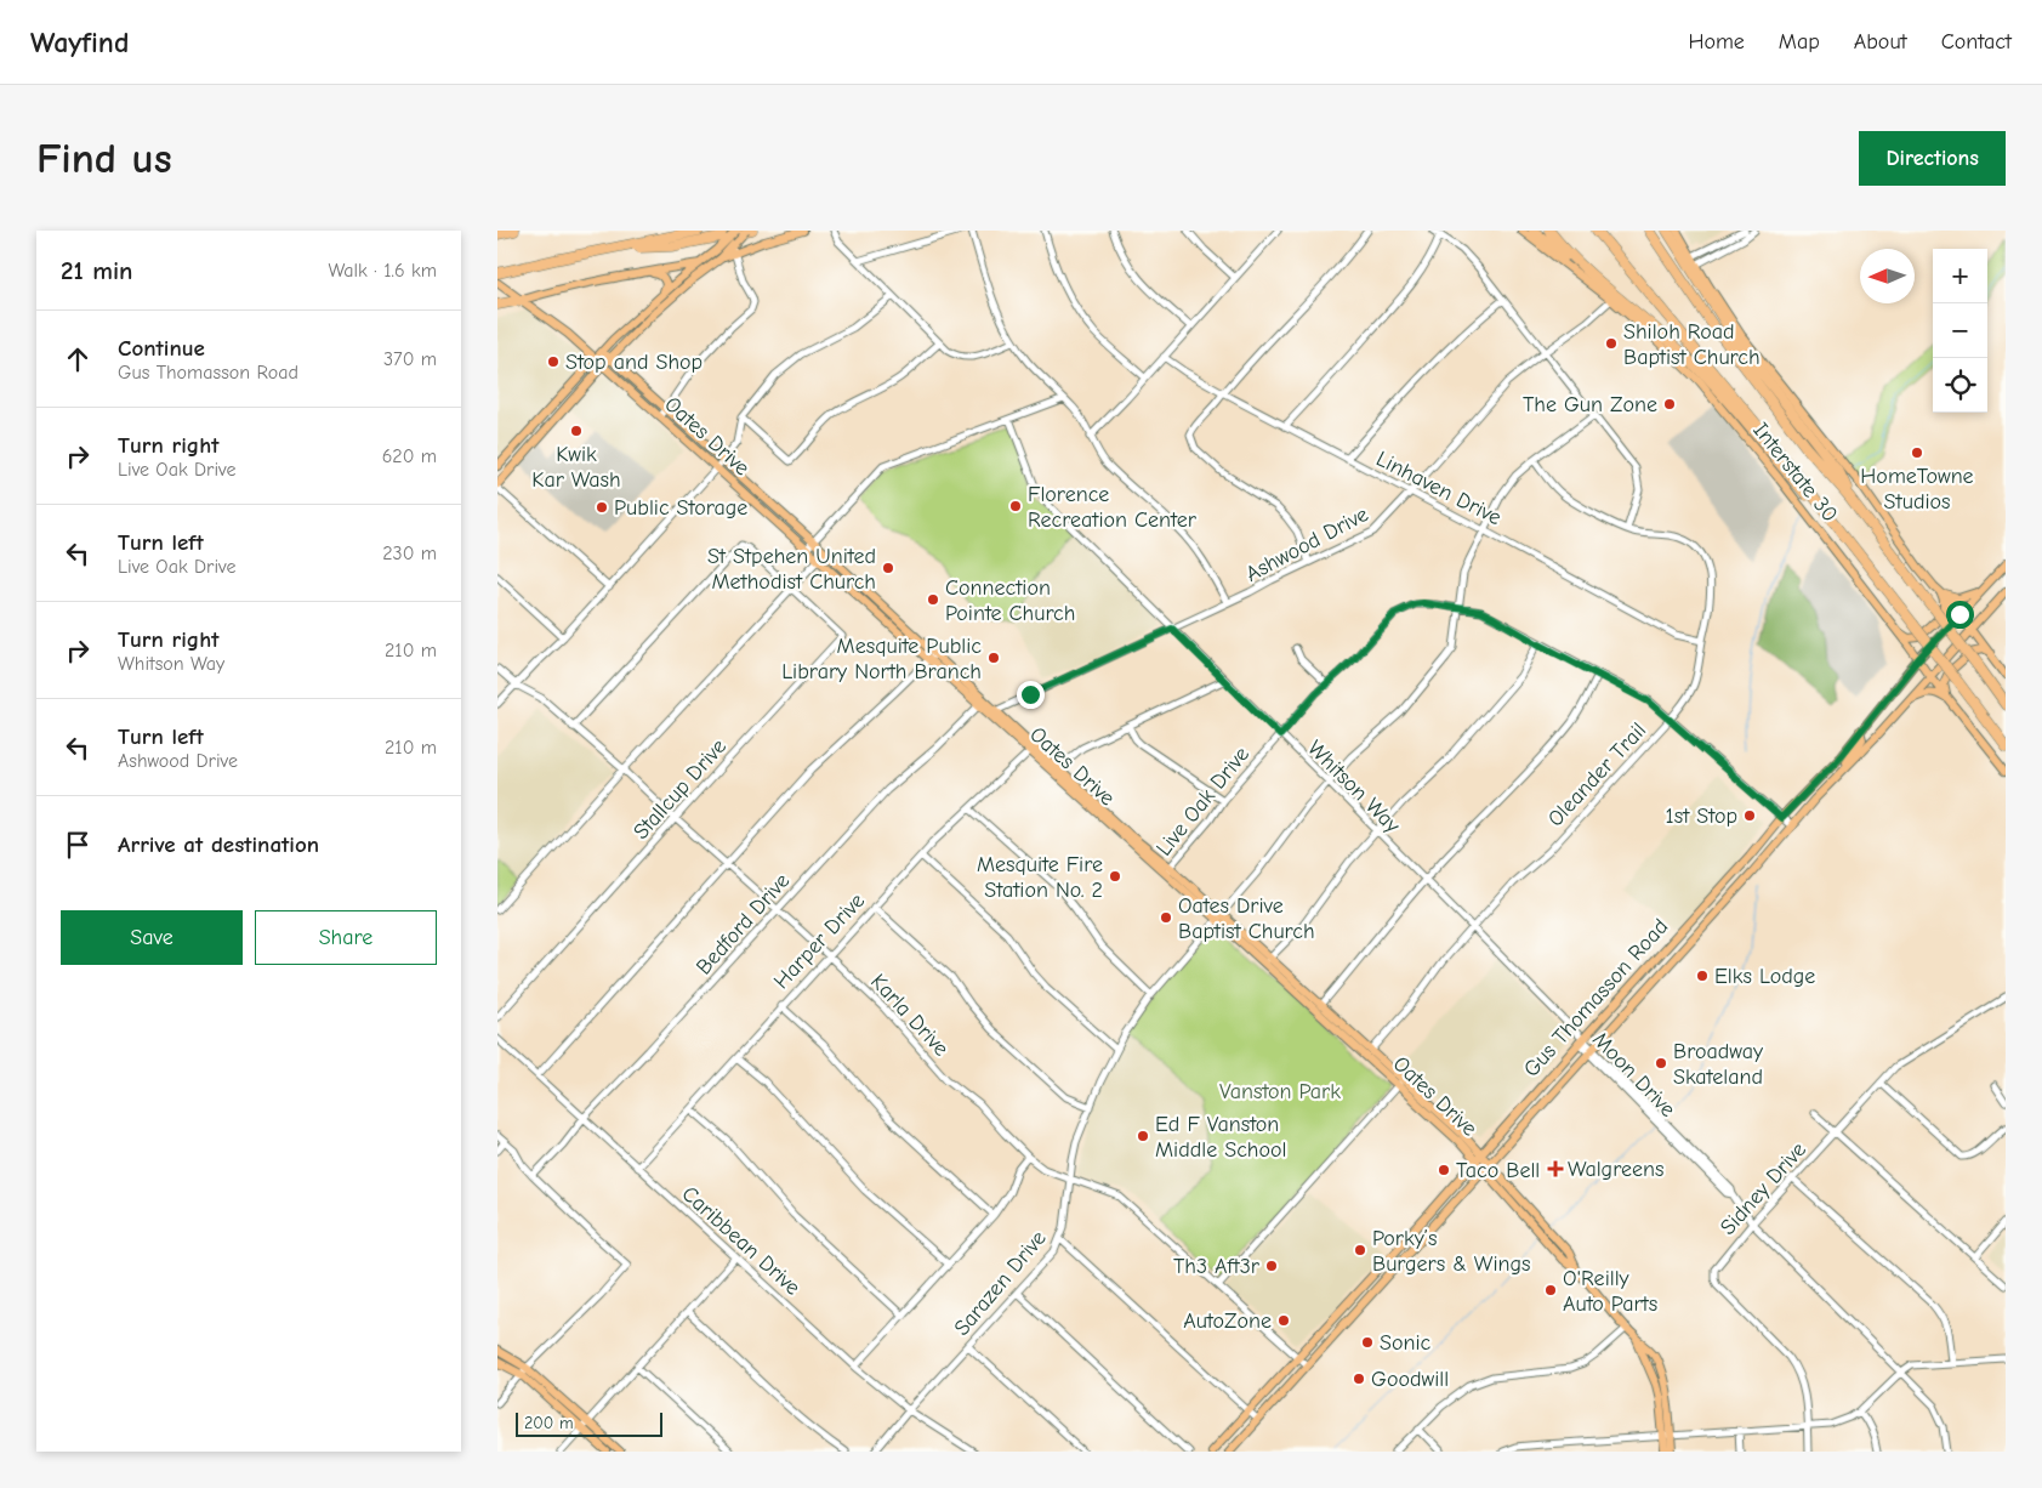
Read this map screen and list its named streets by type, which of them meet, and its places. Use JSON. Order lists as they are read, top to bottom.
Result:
{
  "streets": {
    "main road": ["Oates Drive", "Interstate 30", "Gus Thomasson Road"],
    "street": [
      "Linhaven Drive",
      "Ashwood Drive",
      "Oleander Trail",
      "Whitson Way",
      "Stallcup Drive",
      "Live Oak Drive",
      "Bedford Drive",
      "Harper Drive",
      "Karla Drive",
      "Moon Drive",
      "Sidney Drive",
      "Caribbean Drive",
      "Sarazen Drive"
    ]
  },
  "crossings": [
    ["Oates Drive", "Ashwood Drive"],
    ["Oates Drive", "Oleander Trail"],
    ["Oates Drive", "Live Oak Drive"],
    ["Oates Drive", "Bedford Drive"],
    ["Oates Drive", "Harper Drive"],
    ["Oates Drive", "Gus Thomasson Road"],
    ["Oates Drive", "Sarazen Drive"],
    ["Interstate 30", "Ashwood Drive"],
    ["Interstate 30", "Gus Thomasson Road"],
    ["Linhaven Drive", "Ashwood Drive"],
    ["Linhaven Drive", "Oleander Trail"],
    ["Linhaven Drive", "Sarazen Drive"],
    ["Ashwood Drive", "Whitson Way"],
    ["Oleander Trail", "Whitson Way"],
    ["Oleander Trail", "Live Oak Drive"],
    ["Oleander Trail", "Sarazen Drive"],
    ["Whitson Way", "Live Oak Drive"],
    ["Whitson Way", "Moon Drive"],
    ["Whitson Way", "Sarazen Drive"],
    ["Stallcup Drive", "Karla Drive"],
    ["Live Oak Drive", "Gus Thomasson Road"],
    ["Live Oak Drive", "Sarazen Drive"],
    ["Bedford Drive", "Karla Drive"],
    ["Bedford Drive", "Caribbean Drive"],
    ["Harper Drive", "Karla Drive"],
    ["Harper Drive", "Caribbean Drive"],
    ["Gus Thomasson Road", "Karla Drive"],
    ["Gus Thomasson Road", "Moon Drive"],
    ["Karla Drive", "Sarazen Drive"],
    ["Moon Drive", "Sidney Drive"],
    ["Caribbean Drive", "Sarazen Drive"]
  ],
  "parks": ["Vanston Park"],
  "places": {
    "other": [
      "Shiloh Road Baptist Church",
      "Stop and Shop",
      "The Gun Zone",
      "Kwik Kar Wash",
      "HomeTowne Studios",
      "Florence Recreation Center",
      "Public Storage",
      "St Stpehen United Methodist Church",
      "Connection Pointe Church",
      "Mesquite Public Library North Branch",
      "1st Stop",
      "Mesquite Fire Station No. 2",
      "Oates Drive Baptist Church",
      "Elks Lodge",
      "Broadway Skateland",
      "Ed F Vanston Middle School",
      "Taco Bell",
      "Porky’s Burgers & Wings",
      "Th3 Aft3r",
      "O'Reilly Auto Parts",
      "AutoZone",
      "Sonic",
      "Goodwill"
    ],
    "health": ["Walgreens"]
  },
  "scale_bar": "200 m",
  "north": "left",
  "page": {
    "header": "Wayfind",
    "nav": [
      "Home",
      "Map",
      "About",
      "Contact"
    ],
    "buttons": [
      "Directions",
      ["Save", "Share"]
    ],
    "title": "Find us",
    "heading": ["21 min", "Walk · 1.6 km"],
    "map_buttons": ["+", "−"],
    "list": [
      ["Continue", "Gus Thomasson Road", "370 m"],
      ["Turn right", "Live Oak Drive", "620 m"],
      ["Turn left", "Live Oak Drive", "230 m"],
      ["Turn right", "Whitson Way", "210 m"],
      ["Turn left", "Ashwood Drive", "210 m"],
      "Arrive at destination"
    ],
    "scale": "200 m"
  }
}
